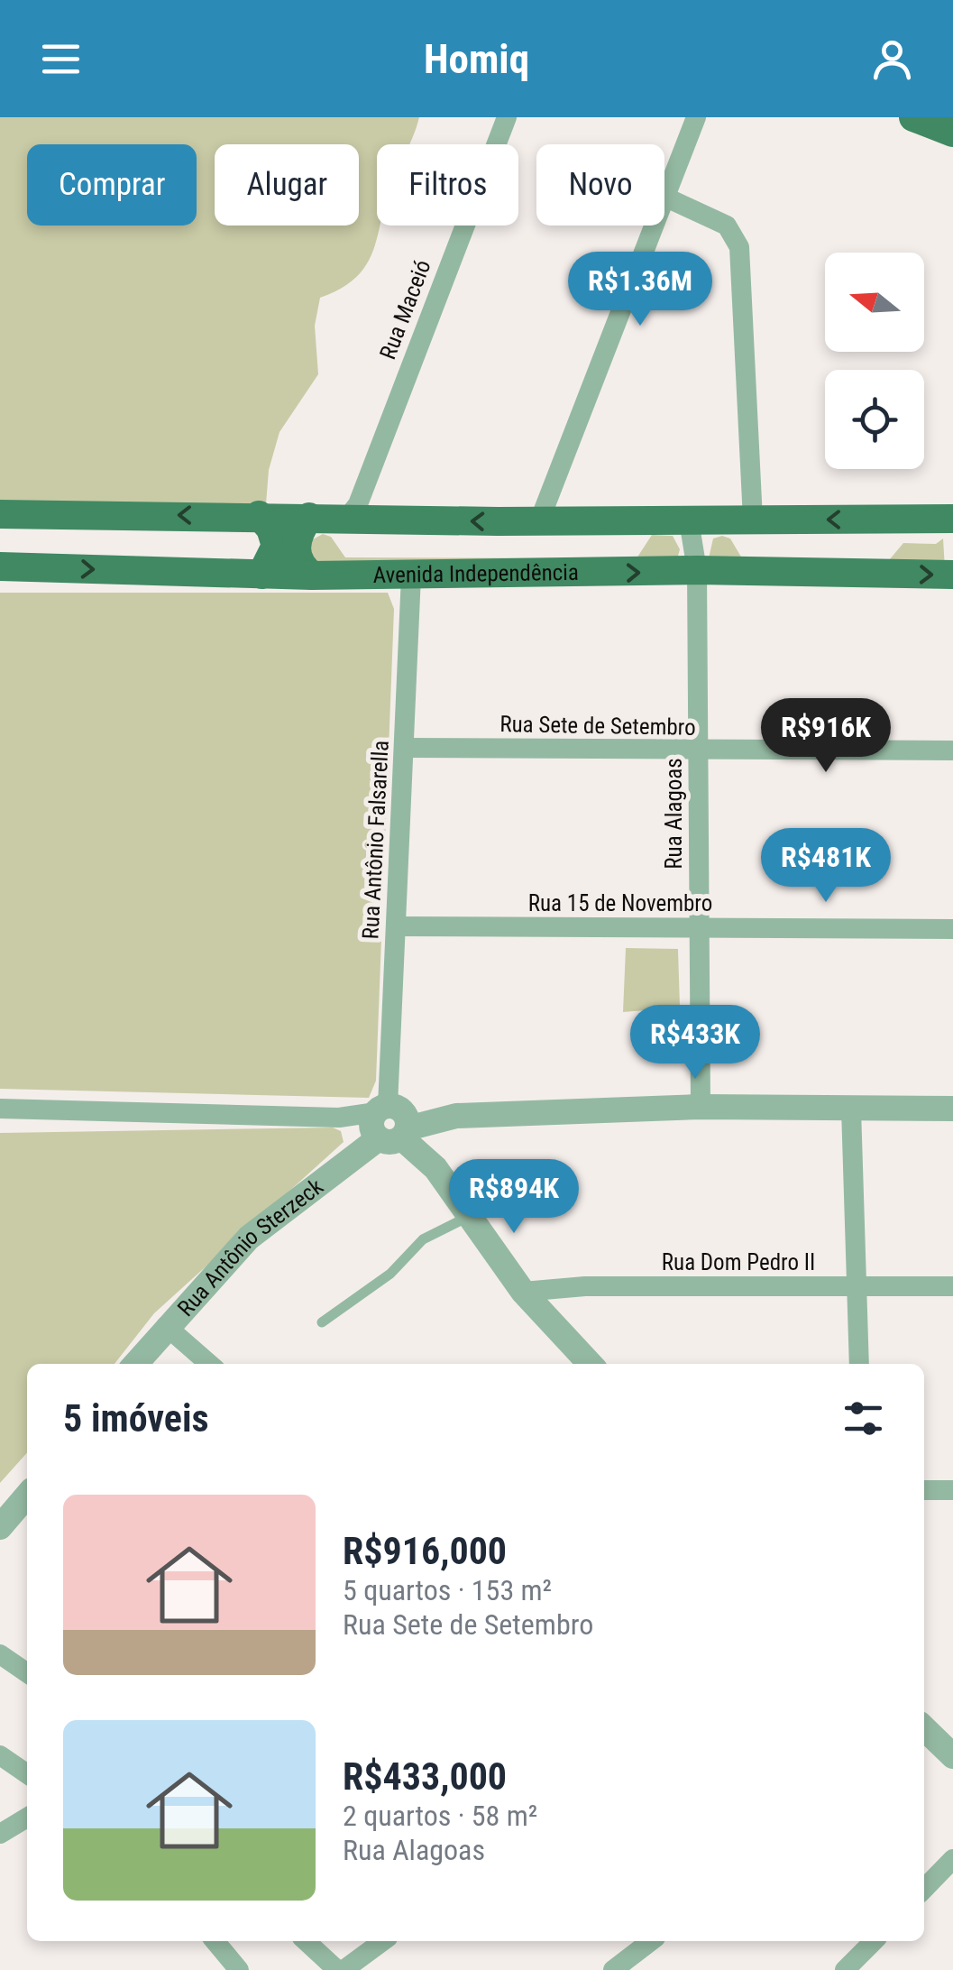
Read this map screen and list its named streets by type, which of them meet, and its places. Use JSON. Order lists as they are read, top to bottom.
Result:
{
  "streets": {
    "main road": ["Avenida Independência"],
    "street": [
      "Rua Maceió",
      "Rua Sete de Setembro",
      "Rua Alagoas",
      "Rua Antônio Falsarella",
      "Rua 15 de Novembro",
      "Rua Antônio Sterzeck",
      "Rua Dom Pedro II"
    ]
  },
  "crossings": [
    ["Avenida Independência", "Rua Alagoas"],
    ["Avenida Independência", "Rua Antônio Falsarella"],
    ["Rua Sete de Setembro", "Rua Alagoas"],
    ["Rua Sete de Setembro", "Rua Antônio Falsarella"],
    ["Rua Alagoas", "Rua 15 de Novembro"],
    ["Rua Antônio Falsarella", "Rua 15 de Novembro"],
    ["Rua Antônio Falsarella", "Rua Antônio Sterzeck"]
  ],
  "north": "left",
  "page": {
    "header": "Homiq",
    "chip": [
      "Comprar",
      "Alugar",
      "Filtros",
      "Novo"
    ],
    "price": [
      "R$1.36M",
      "R$916K",
      "R$481K",
      "R$433K",
      "R$894K"
    ],
    "heading": "5 imóveis",
    "list": [
      {
        "name": "R$916,000",
        "note": "5 quartos · 153 m² · Rua Sete de Setembro"
      },
      {
        "name": "R$433,000",
        "note": "2 quartos · 58 m² · Rua Alagoas"
      }
    ]
  }
}
